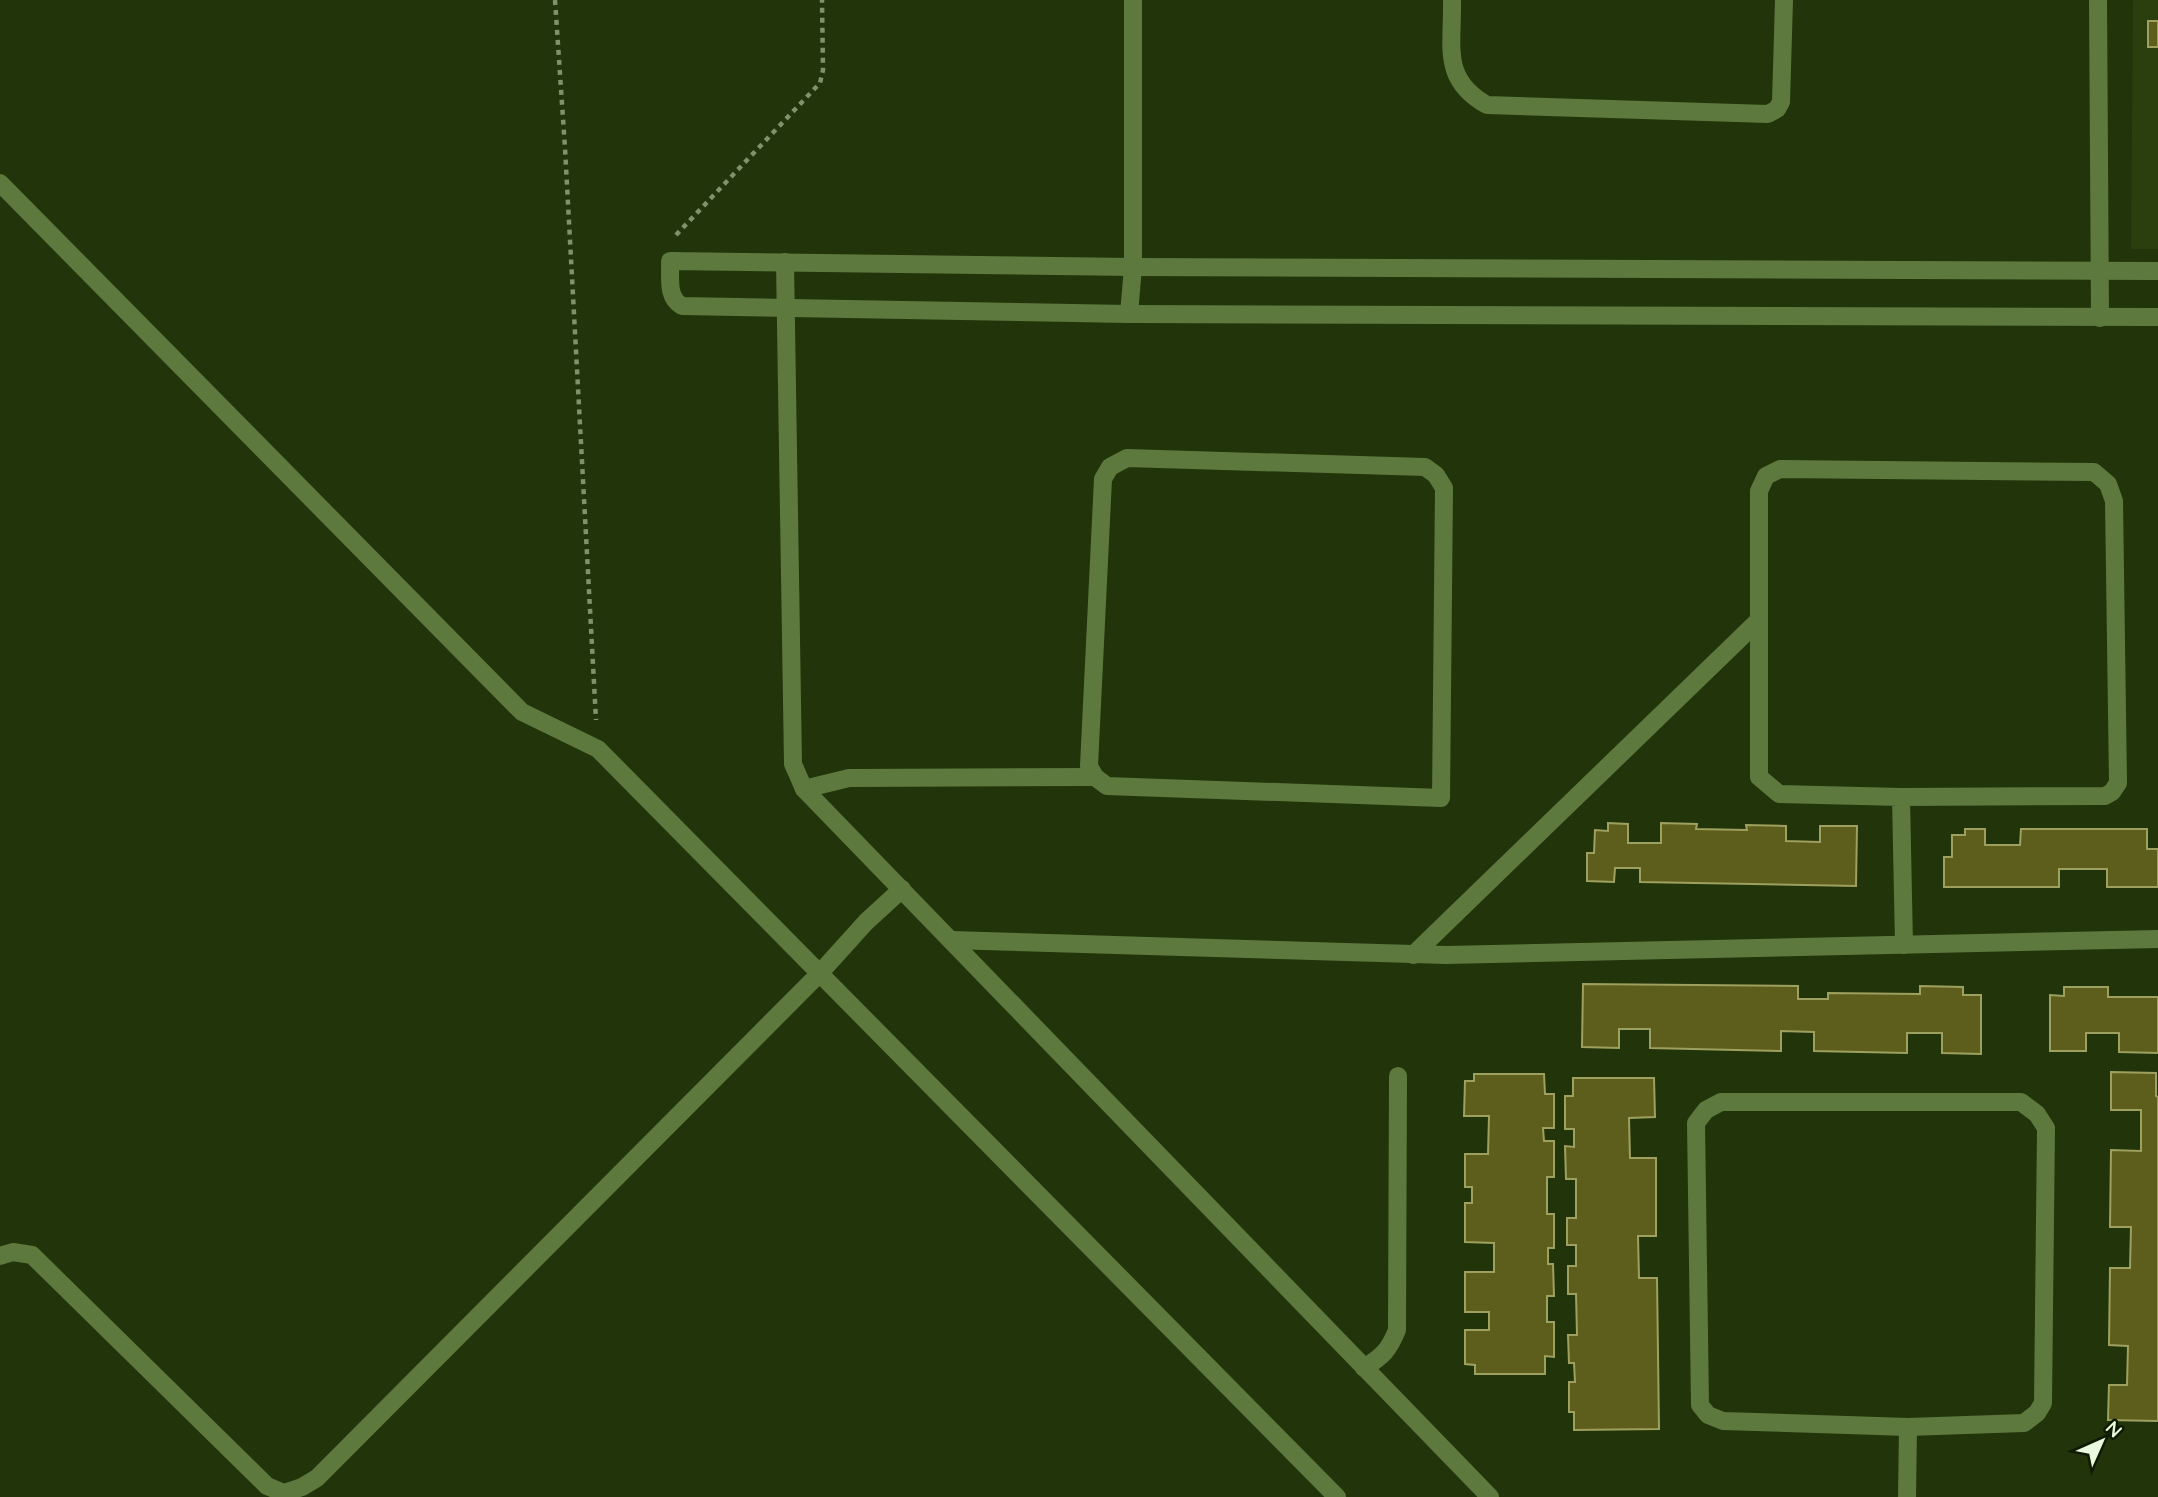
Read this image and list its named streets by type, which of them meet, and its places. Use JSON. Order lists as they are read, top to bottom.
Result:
{
  "north": "top right"
}
